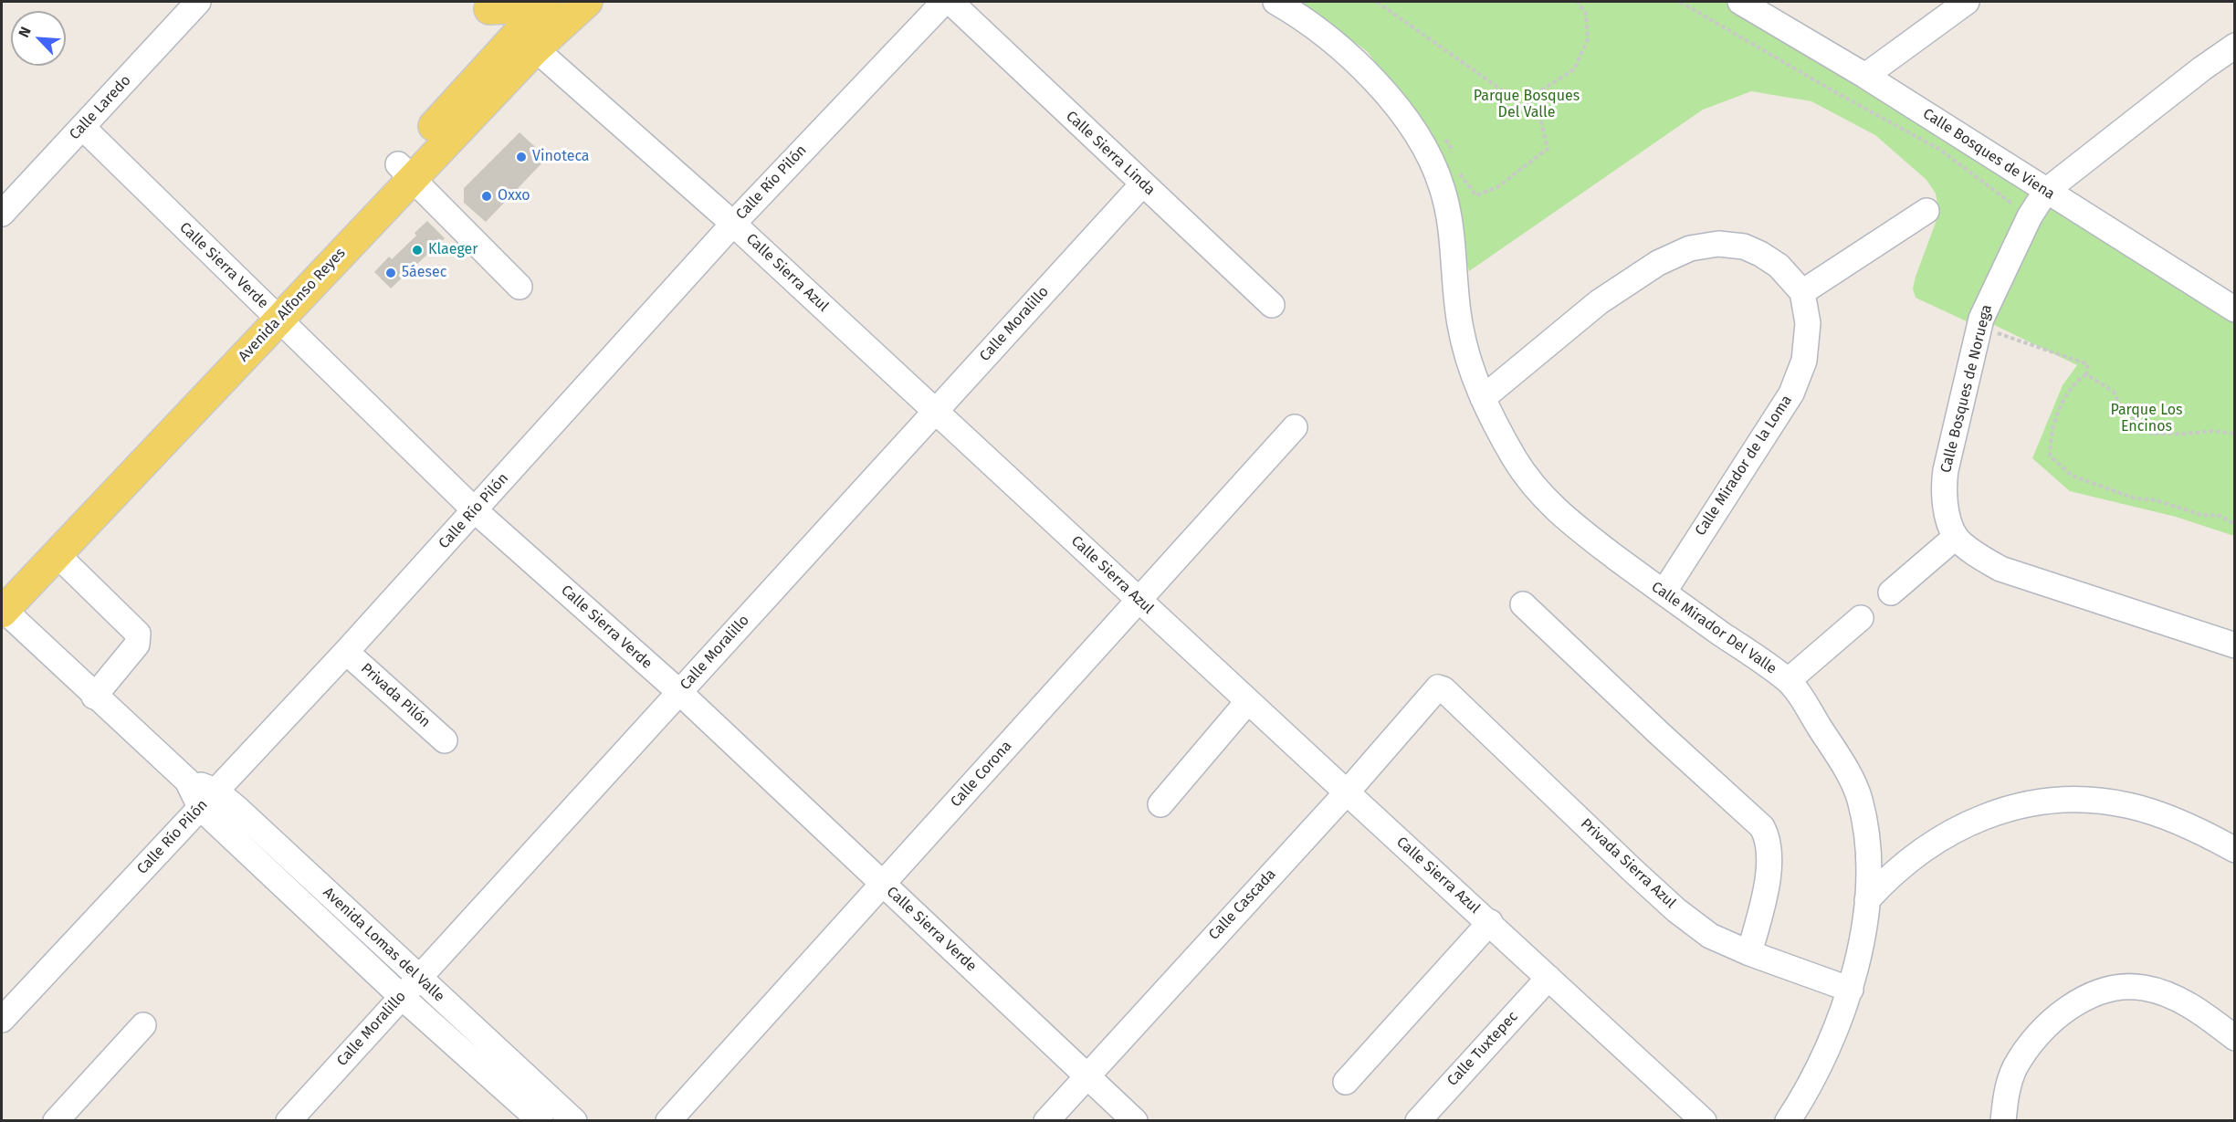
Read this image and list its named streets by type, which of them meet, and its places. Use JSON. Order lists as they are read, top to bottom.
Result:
{
  "streets": {
    "main road": ["Avenida Alfonso Reyes"],
    "street": [
      "Calle Laredo",
      "Calle Sierra Linda",
      "Calle Bosques de Viena",
      "Calle Río Pilón",
      "Calle Sierra Verde",
      "Calle Sierra Azul",
      "Calle Moralillo",
      "Calle Bosques de Noruega",
      "Calle Mirador de la Loma",
      "Calle Mirador Del Valle",
      "Privada Pilón",
      "Calle Corona",
      "Privada Sierra Azul",
      "Calle Cascada",
      "Avenida Lomas del Valle",
      "Calle Tuxtepec"
    ]
  },
  "crossings": [
    ["Calle Laredo", "Calle Sierra Verde"],
    ["Calle Sierra Linda", "Calle Moralillo"],
    ["Calle Bosques de Viena", "Calle Bosques de Noruega"],
    ["Calle Río Pilón", "Calle Sierra Verde"],
    ["Calle Río Pilón", "Calle Sierra Azul"],
    ["Calle Río Pilón", "Privada Pilón"],
    ["Calle Río Pilón", "Avenida Lomas del Valle"],
    ["Calle Sierra Verde", "Avenida Alfonso Reyes"],
    ["Calle Sierra Verde", "Calle Moralillo"],
    ["Calle Sierra Verde", "Calle Corona"],
    ["Calle Sierra Verde", "Calle Cascada"],
    ["Calle Sierra Azul", "Avenida Alfonso Reyes"],
    ["Calle Sierra Azul", "Calle Moralillo"],
    ["Calle Sierra Azul", "Calle Corona"],
    ["Calle Sierra Azul", "Calle Cascada"],
    ["Calle Sierra Azul", "Calle Tuxtepec"],
    ["Avenida Alfonso Reyes", "Avenida Lomas del Valle"],
    ["Calle Moralillo", "Avenida Lomas del Valle"],
    ["Calle Mirador de la Loma", "Calle Mirador Del Valle"],
    ["Calle Mirador Del Valle", "Privada Sierra Azul"],
    ["Privada Sierra Azul", "Calle Cascada"]
  ],
  "parks": ["Parque Bosques Del Valle", "Parque Los Encinos"],
  "places": [
    "Vinoteca",
    "Oxxo",
    "Klaeger",
    "5áesec"
  ],
  "north": "top left"
}
